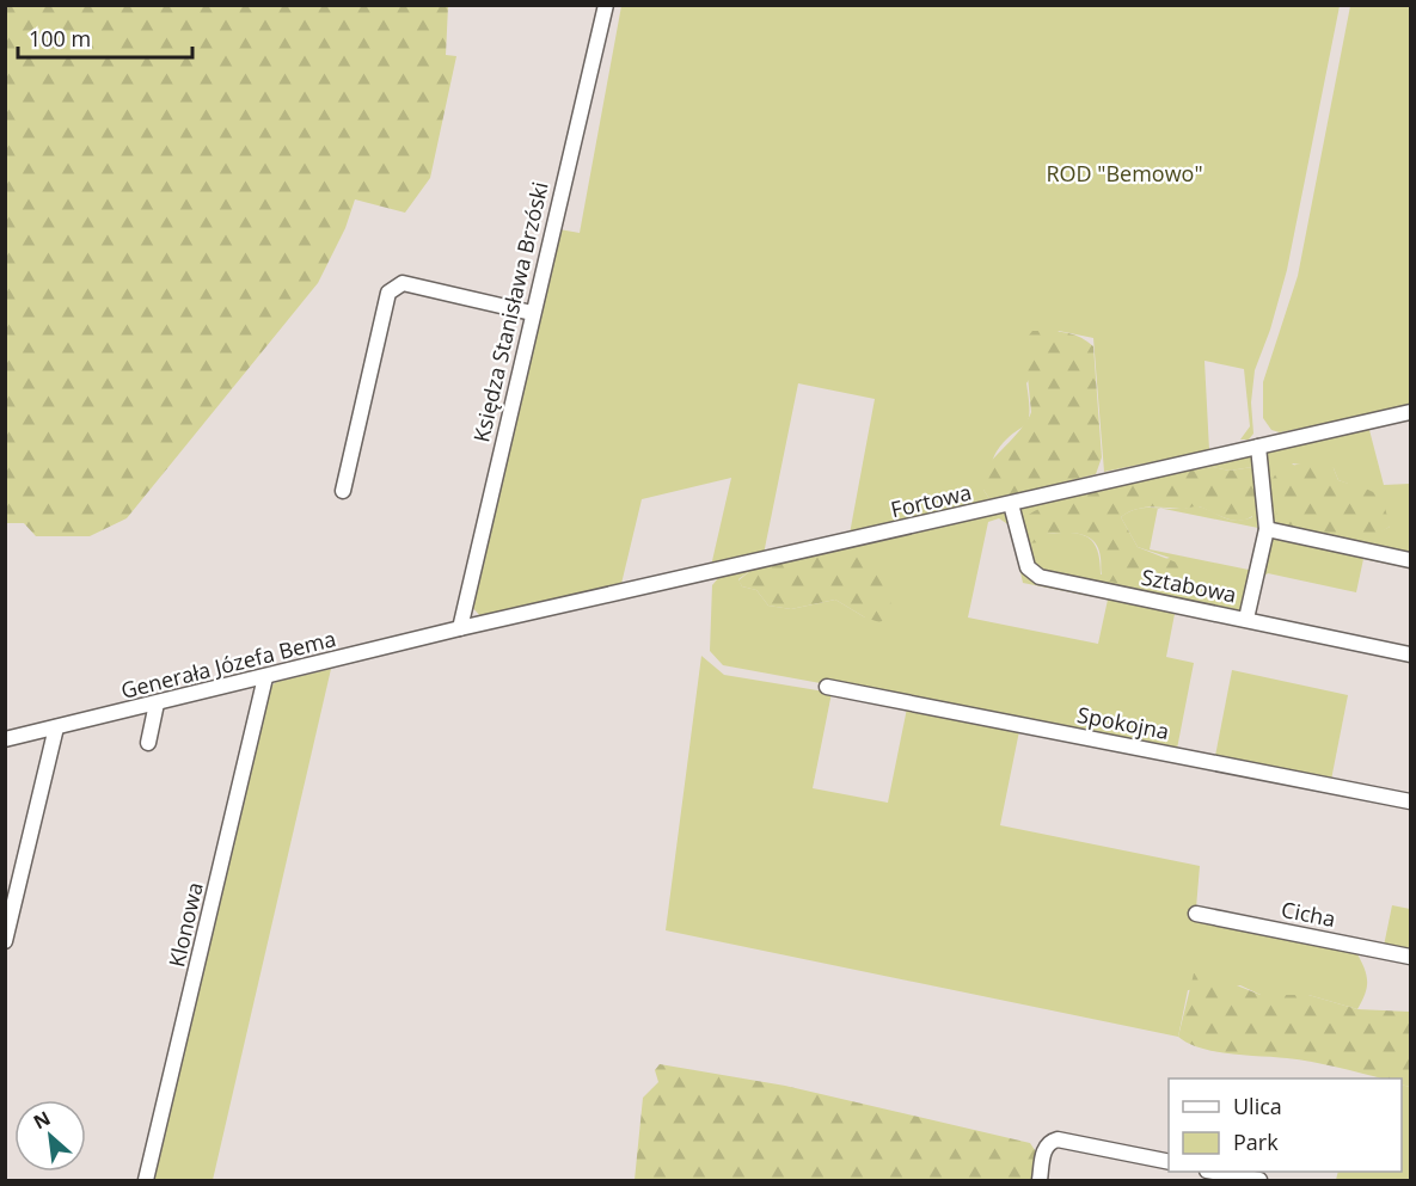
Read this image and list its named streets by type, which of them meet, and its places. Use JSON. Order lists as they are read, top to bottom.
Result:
{
  "streets": {
    "street": [
      "Księdza Stanisława Brzóski",
      "Fortowa",
      "Sztabowa",
      "Generała Józefa Bema",
      "Spokojna",
      "Cicha",
      "Klonowa"
    ]
  },
  "crossings": [
    ["Księdza Stanisława Brzóski", "Fortowa"],
    ["Księdza Stanisława Brzóski", "Generała Józefa Bema"],
    ["Fortowa", "Sztabowa"],
    ["Fortowa", "Generała Józefa Bema"],
    ["Generała Józefa Bema", "Klonowa"]
  ],
  "parks": ["ROD \"Bemowo\""],
  "legend": ["Ulica", "Park"],
  "scale_bar": "100 m",
  "north": "top left"
}
